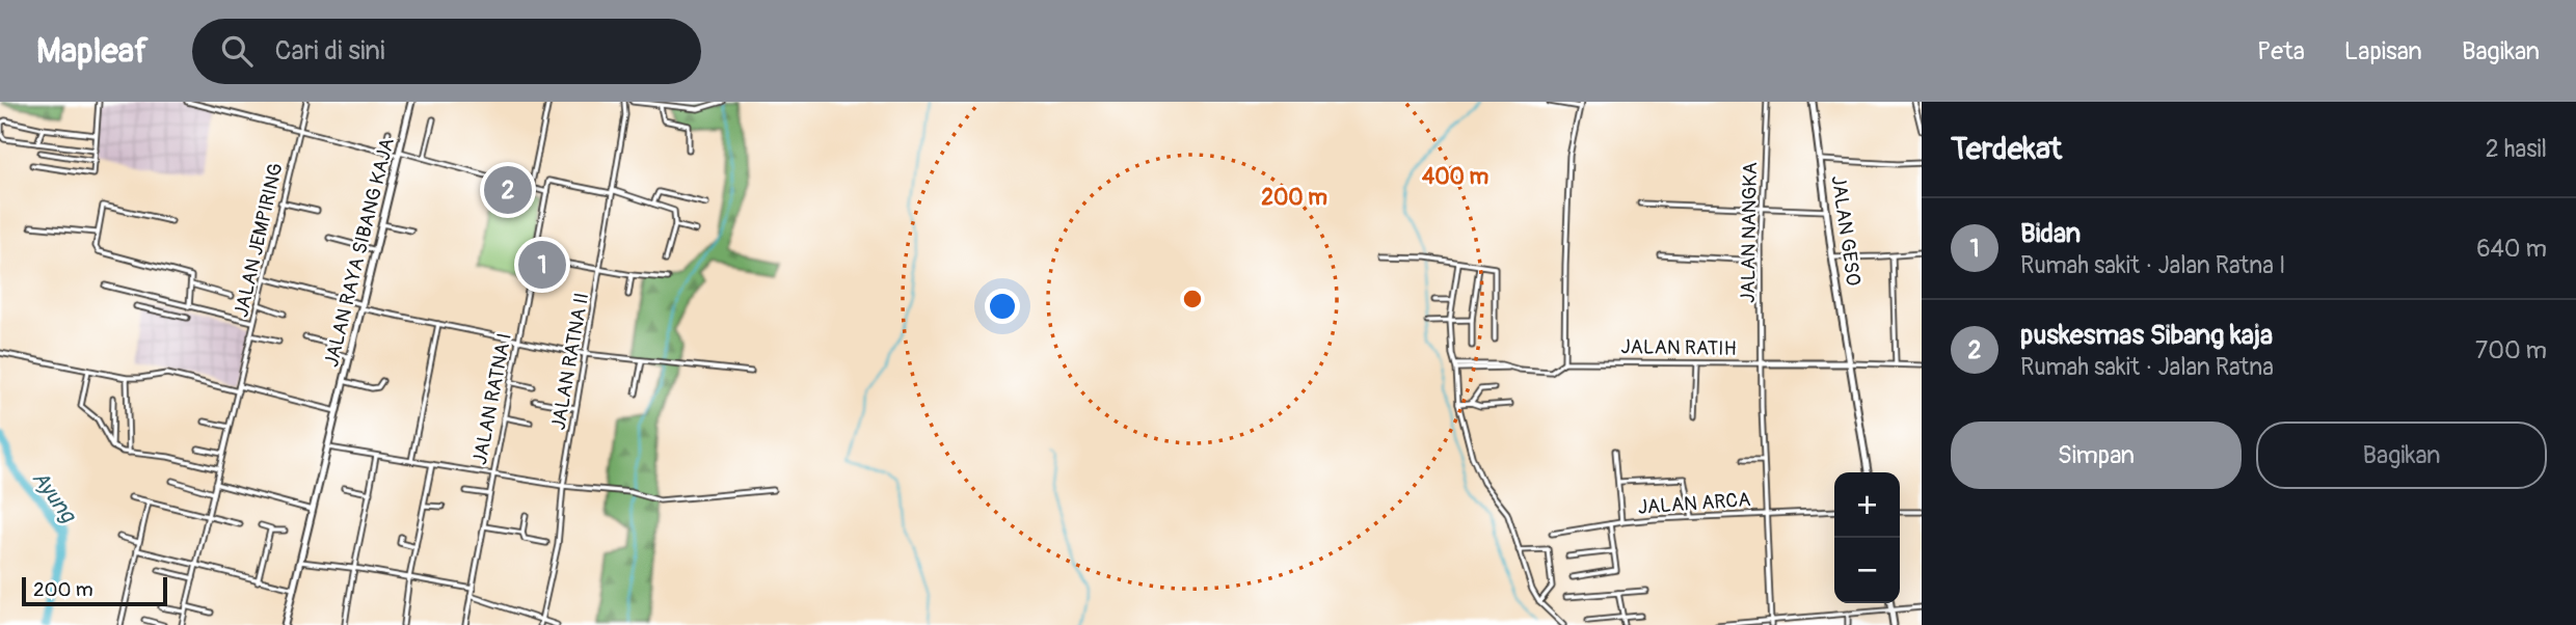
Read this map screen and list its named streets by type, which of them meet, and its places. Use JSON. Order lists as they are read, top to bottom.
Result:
{
  "streets": {
    "main road": ["JALAN GESO", "JALAN RAYA SIBANG KAJA", "JALAN RATIH"],
    "street": [
      "JALAN NANGKA",
      "JALAN JEMPIRING",
      "JALAN RATNA II",
      "JALAN RATNA I",
      "JALAN ARCA"
    ]
  },
  "crossings": [
    ["JALAN GESO", "JALAN RATIH"],
    ["JALAN NANGKA", "JALAN RATIH"],
    ["JALAN NANGKA", "JALAN ARCA"],
    ["JALAN RATNA II", "JALAN RATNA I"]
  ],
  "water": ["Ayung"],
  "scale_bar": "200 m",
  "page": {
    "header": "Mapleaf",
    "search": "Cari di sini",
    "nav": ["Peta", "Lapisan", "Bagikan"],
    "heading": ["Terdekat", "2 hasil"],
    "pins": ["2", "1"],
    "list": [
      {
        "mark": "1",
        "name": "Bidan",
        "note": "Rumah sakit · Jalan Ratna I",
        "value": "640 m"
      },
      {
        "mark": "2",
        "name": "puskesmas Sibang kaja",
        "note": "Rumah sakit · Jalan Ratna",
        "value": "700 m"
      }
    ],
    "buttons": ["Simpan", "Bagikan"],
    "map_buttons": ["+", "−"],
    "scale": "200 m"
  },
  "rings": ["400 m", "200 m"]
}
